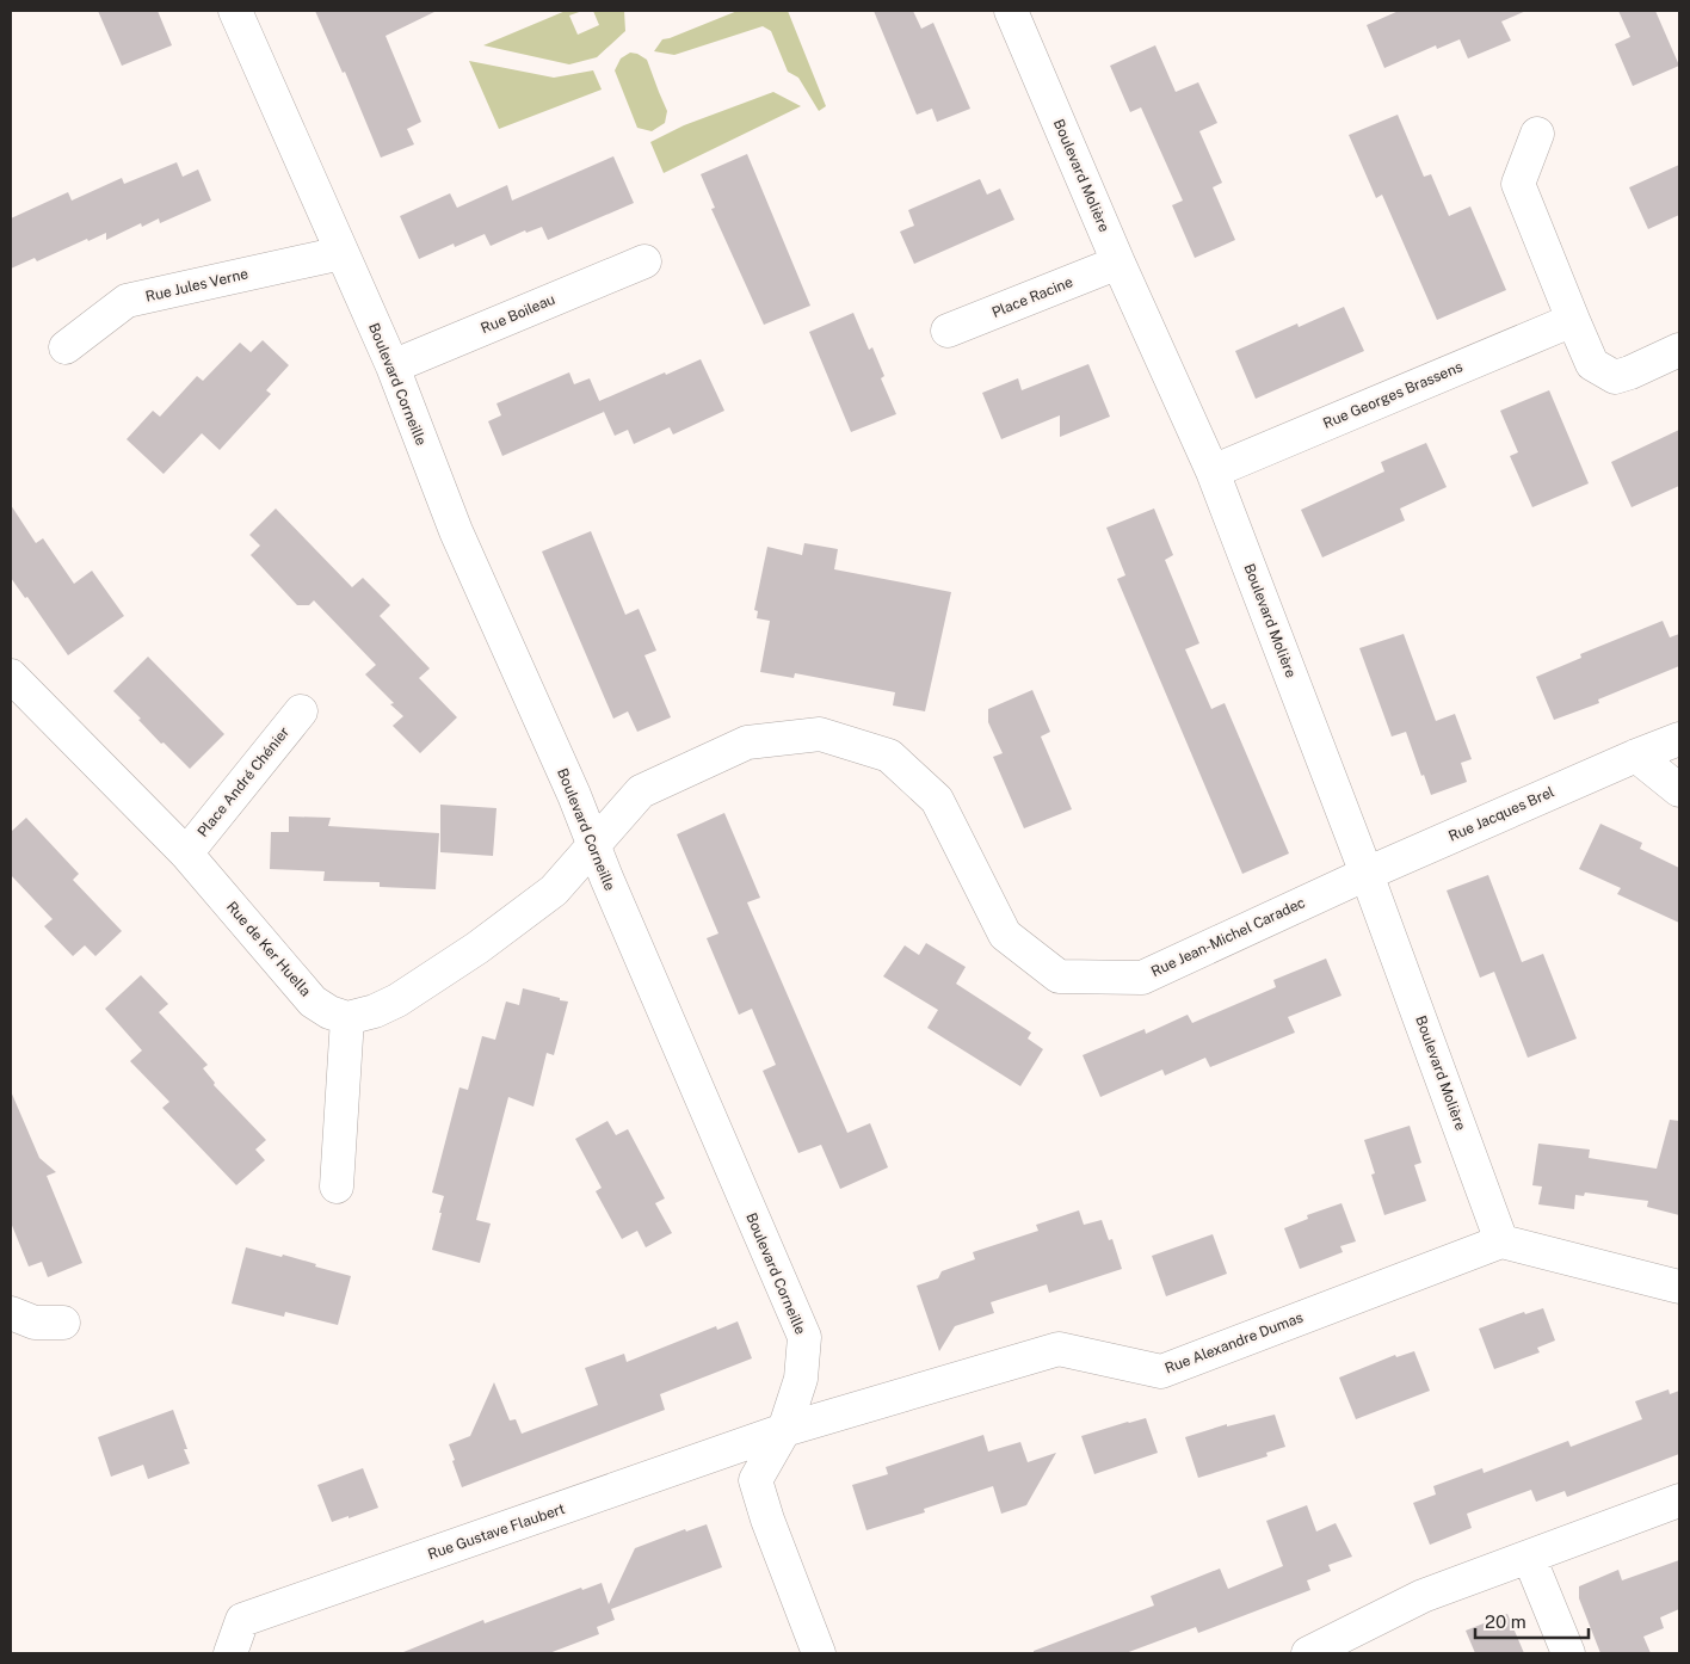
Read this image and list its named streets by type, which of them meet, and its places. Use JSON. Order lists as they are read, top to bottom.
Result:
{
  "streets": {
    "street": [
      "Boulevard Molière",
      "Rue Jules Verne",
      "Place Racine",
      "Rue Boileau",
      "Boulevard Corneille",
      "Rue Georges Brassens",
      "Place André Chénier",
      "Rue Jacques Brel",
      "Rue Jean-Michel Caradec",
      "Rue de Ker Huella",
      "Rue Alexandre Dumas",
      "Rue Gustave Flaubert"
    ]
  },
  "crossings": [
    ["Boulevard Molière", "Place Racine"],
    ["Boulevard Molière", "Rue Georges Brassens"],
    ["Boulevard Molière", "Rue Jacques Brel"],
    ["Boulevard Molière", "Rue Jean-Michel Caradec"],
    ["Boulevard Molière", "Rue Alexandre Dumas"],
    ["Rue Jules Verne", "Boulevard Corneille"],
    ["Rue Boileau", "Boulevard Corneille"],
    ["Boulevard Corneille", "Rue Jean-Michel Caradec"],
    ["Boulevard Corneille", "Rue Alexandre Dumas"],
    ["Boulevard Corneille", "Rue Gustave Flaubert"],
    ["Place André Chénier", "Rue de Ker Huella"],
    ["Rue Jacques Brel", "Rue Jean-Michel Caradec"],
    ["Rue Alexandre Dumas", "Rue Gustave Flaubert"]
  ],
  "scale_bar": "20 m"
}
